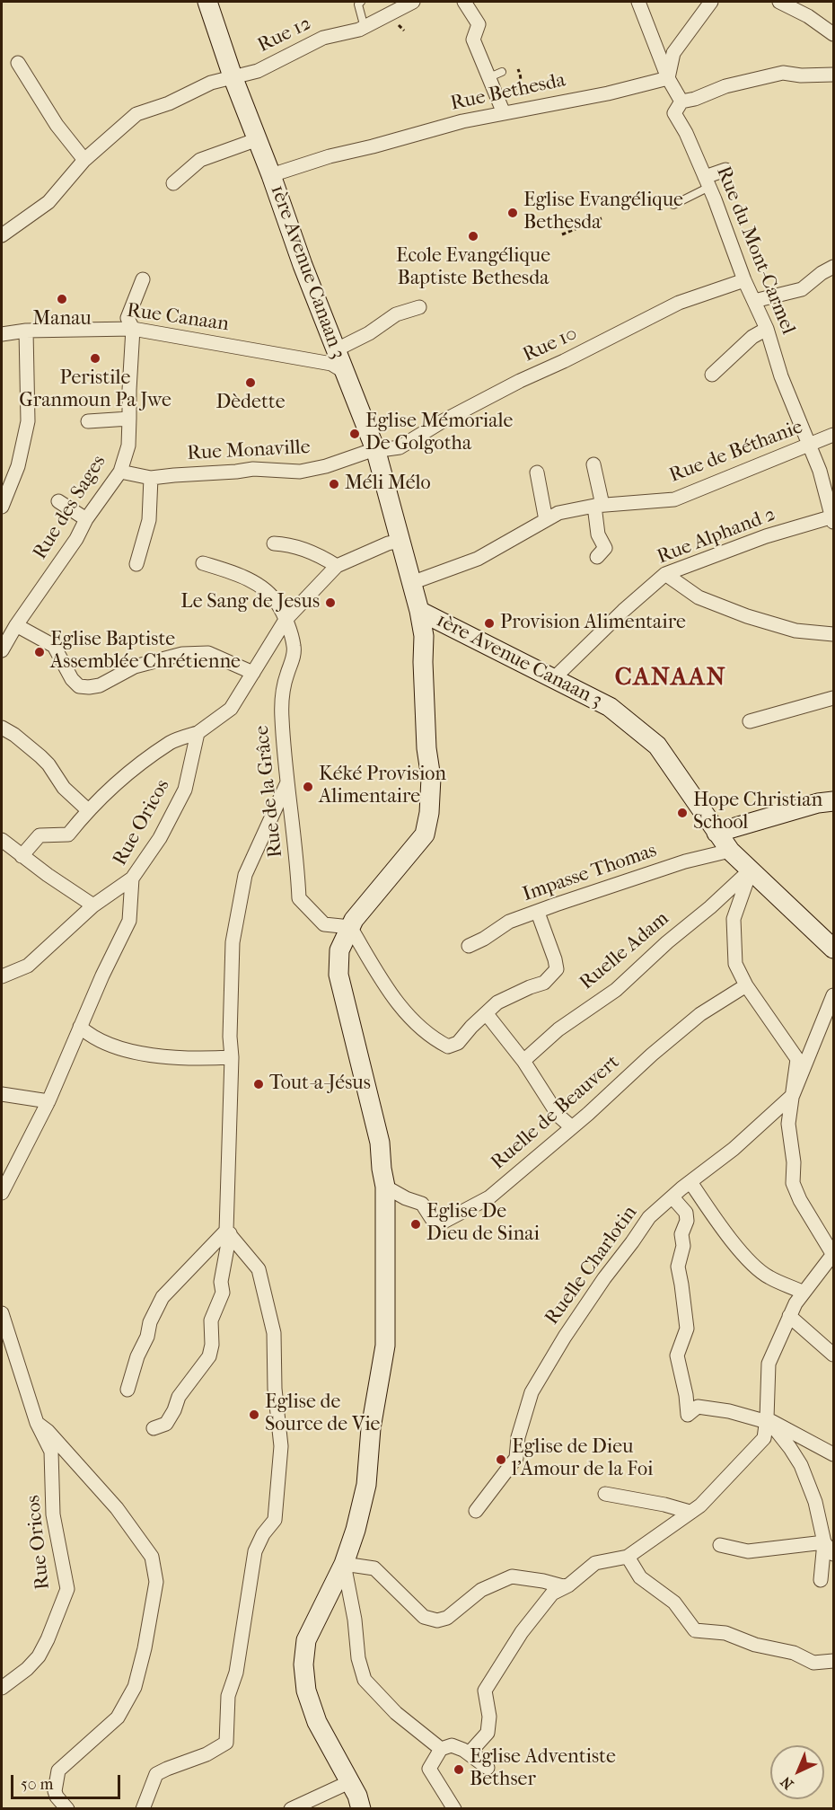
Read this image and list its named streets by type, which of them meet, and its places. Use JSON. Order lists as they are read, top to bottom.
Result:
{
  "streets": {
    "street": [
      "Rue 12",
      "Rue Bethesda",
      "Rue du Mont-Carmel",
      "1ère Avenue Canaan 3",
      "Rue Canaan",
      "Rue 10",
      "Rue Monaville",
      "Rue de Béthanie",
      "Rue des Sages",
      "Rue Alphand 2",
      "Rue de la Grâce",
      "Rue Oricos",
      "Impasse Thomas",
      "Ruelle Adam",
      "Ruelle de Beauvert",
      "Ruelle Charlotin"
    ]
  },
  "crossings": [
    ["Rue 12", "1ère Avenue Canaan 3"],
    ["Rue Bethesda", "1ère Avenue Canaan 3"],
    ["Rue du Mont-Carmel", "Rue 10"],
    ["Rue du Mont-Carmel", "Rue de Béthanie"],
    ["Rue du Mont-Carmel", "Rue Alphand 2"],
    ["1ère Avenue Canaan 3", "Rue Canaan"],
    ["1ère Avenue Canaan 3", "Rue 10"],
    ["1ère Avenue Canaan 3", "Rue Monaville"],
    ["1ère Avenue Canaan 3", "Rue de Béthanie"],
    ["1ère Avenue Canaan 3", "Rue Alphand 2"],
    ["1ère Avenue Canaan 3", "Impasse Thomas"],
    ["1ère Avenue Canaan 3", "Ruelle Adam"],
    ["Rue Canaan", "Rue des Sages"],
    ["Rue 10", "Rue Monaville"],
    ["Rue Monaville", "Rue des Sages"]
  ],
  "districts": ["CANAAN"],
  "places": [
    "Eglise Evangélique Bethesda",
    "Ecole Evangélique Baptiste Bethesda",
    "Manau",
    "Peristile Granmoun Pa Jwe",
    "Dèdette",
    "Eglise Mémoriale De Golgotha",
    "Méli Mélo",
    "Le Sang de Jesus",
    "Provision Alimentaire",
    "Eglise Baptiste Assemblée Chrétienne",
    "Kéké Provision Alimentaire",
    "Hope Christian School",
    "Tout-a-Jésus",
    "Eglise De Dieu de Sinai",
    "Eglise de Source de Vie",
    "Eglise de Dieu l'Amour de la Foi",
    "Eglise Adventiste Bethser"
  ],
  "scale_bar": "50 m",
  "north": "bottom left"
}
